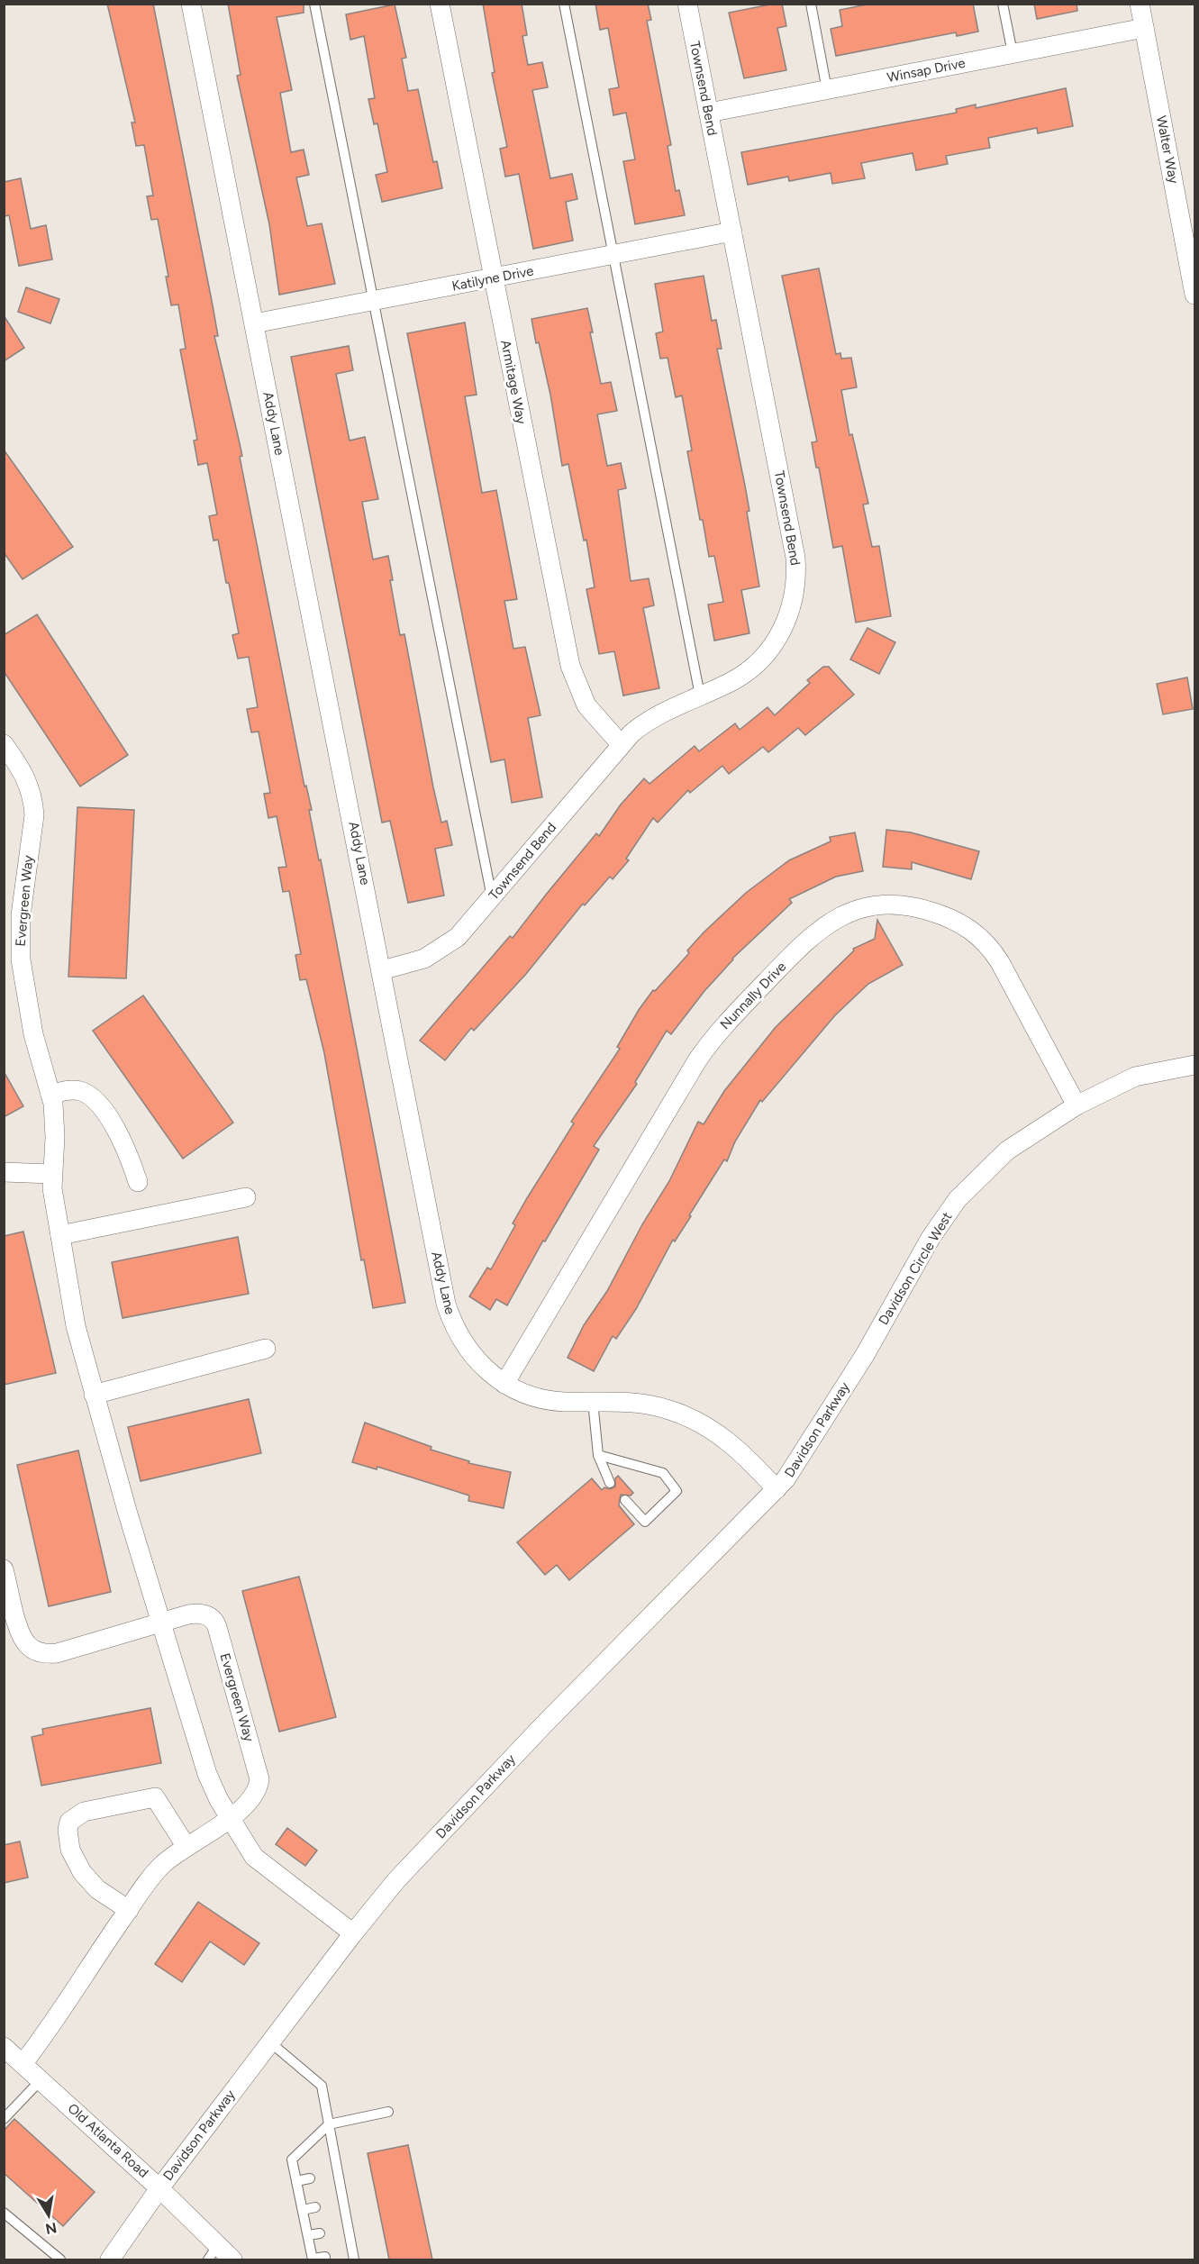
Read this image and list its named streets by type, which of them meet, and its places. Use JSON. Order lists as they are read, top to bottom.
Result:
{
  "streets": {
    "street": [
      "Winsap Drive",
      "Townsend Bend",
      "Walter Way",
      "Katilyne Drive",
      "Armitage Way",
      "Addy Lane",
      "Evergreen Way",
      "Nunnally Drive",
      "Davidson Circle West",
      "Davidson Parkway",
      "Old Atlanta Road"
    ]
  },
  "crossings": [
    ["Winsap Drive", "Townsend Bend"],
    ["Winsap Drive", "Walter Way"],
    ["Townsend Bend", "Katilyne Drive"],
    ["Townsend Bend", "Armitage Way"],
    ["Townsend Bend", "Addy Lane"],
    ["Katilyne Drive", "Armitage Way"],
    ["Katilyne Drive", "Addy Lane"],
    ["Addy Lane", "Nunnally Drive"],
    ["Addy Lane", "Davidson Parkway"],
    ["Evergreen Way", "Davidson Parkway"],
    ["Evergreen Way", "Old Atlanta Road"],
    ["Nunnally Drive", "Davidson Circle West"],
    ["Davidson Circle West", "Davidson Parkway"],
    ["Davidson Parkway", "Old Atlanta Road"]
  ],
  "north": "bottom"
}
